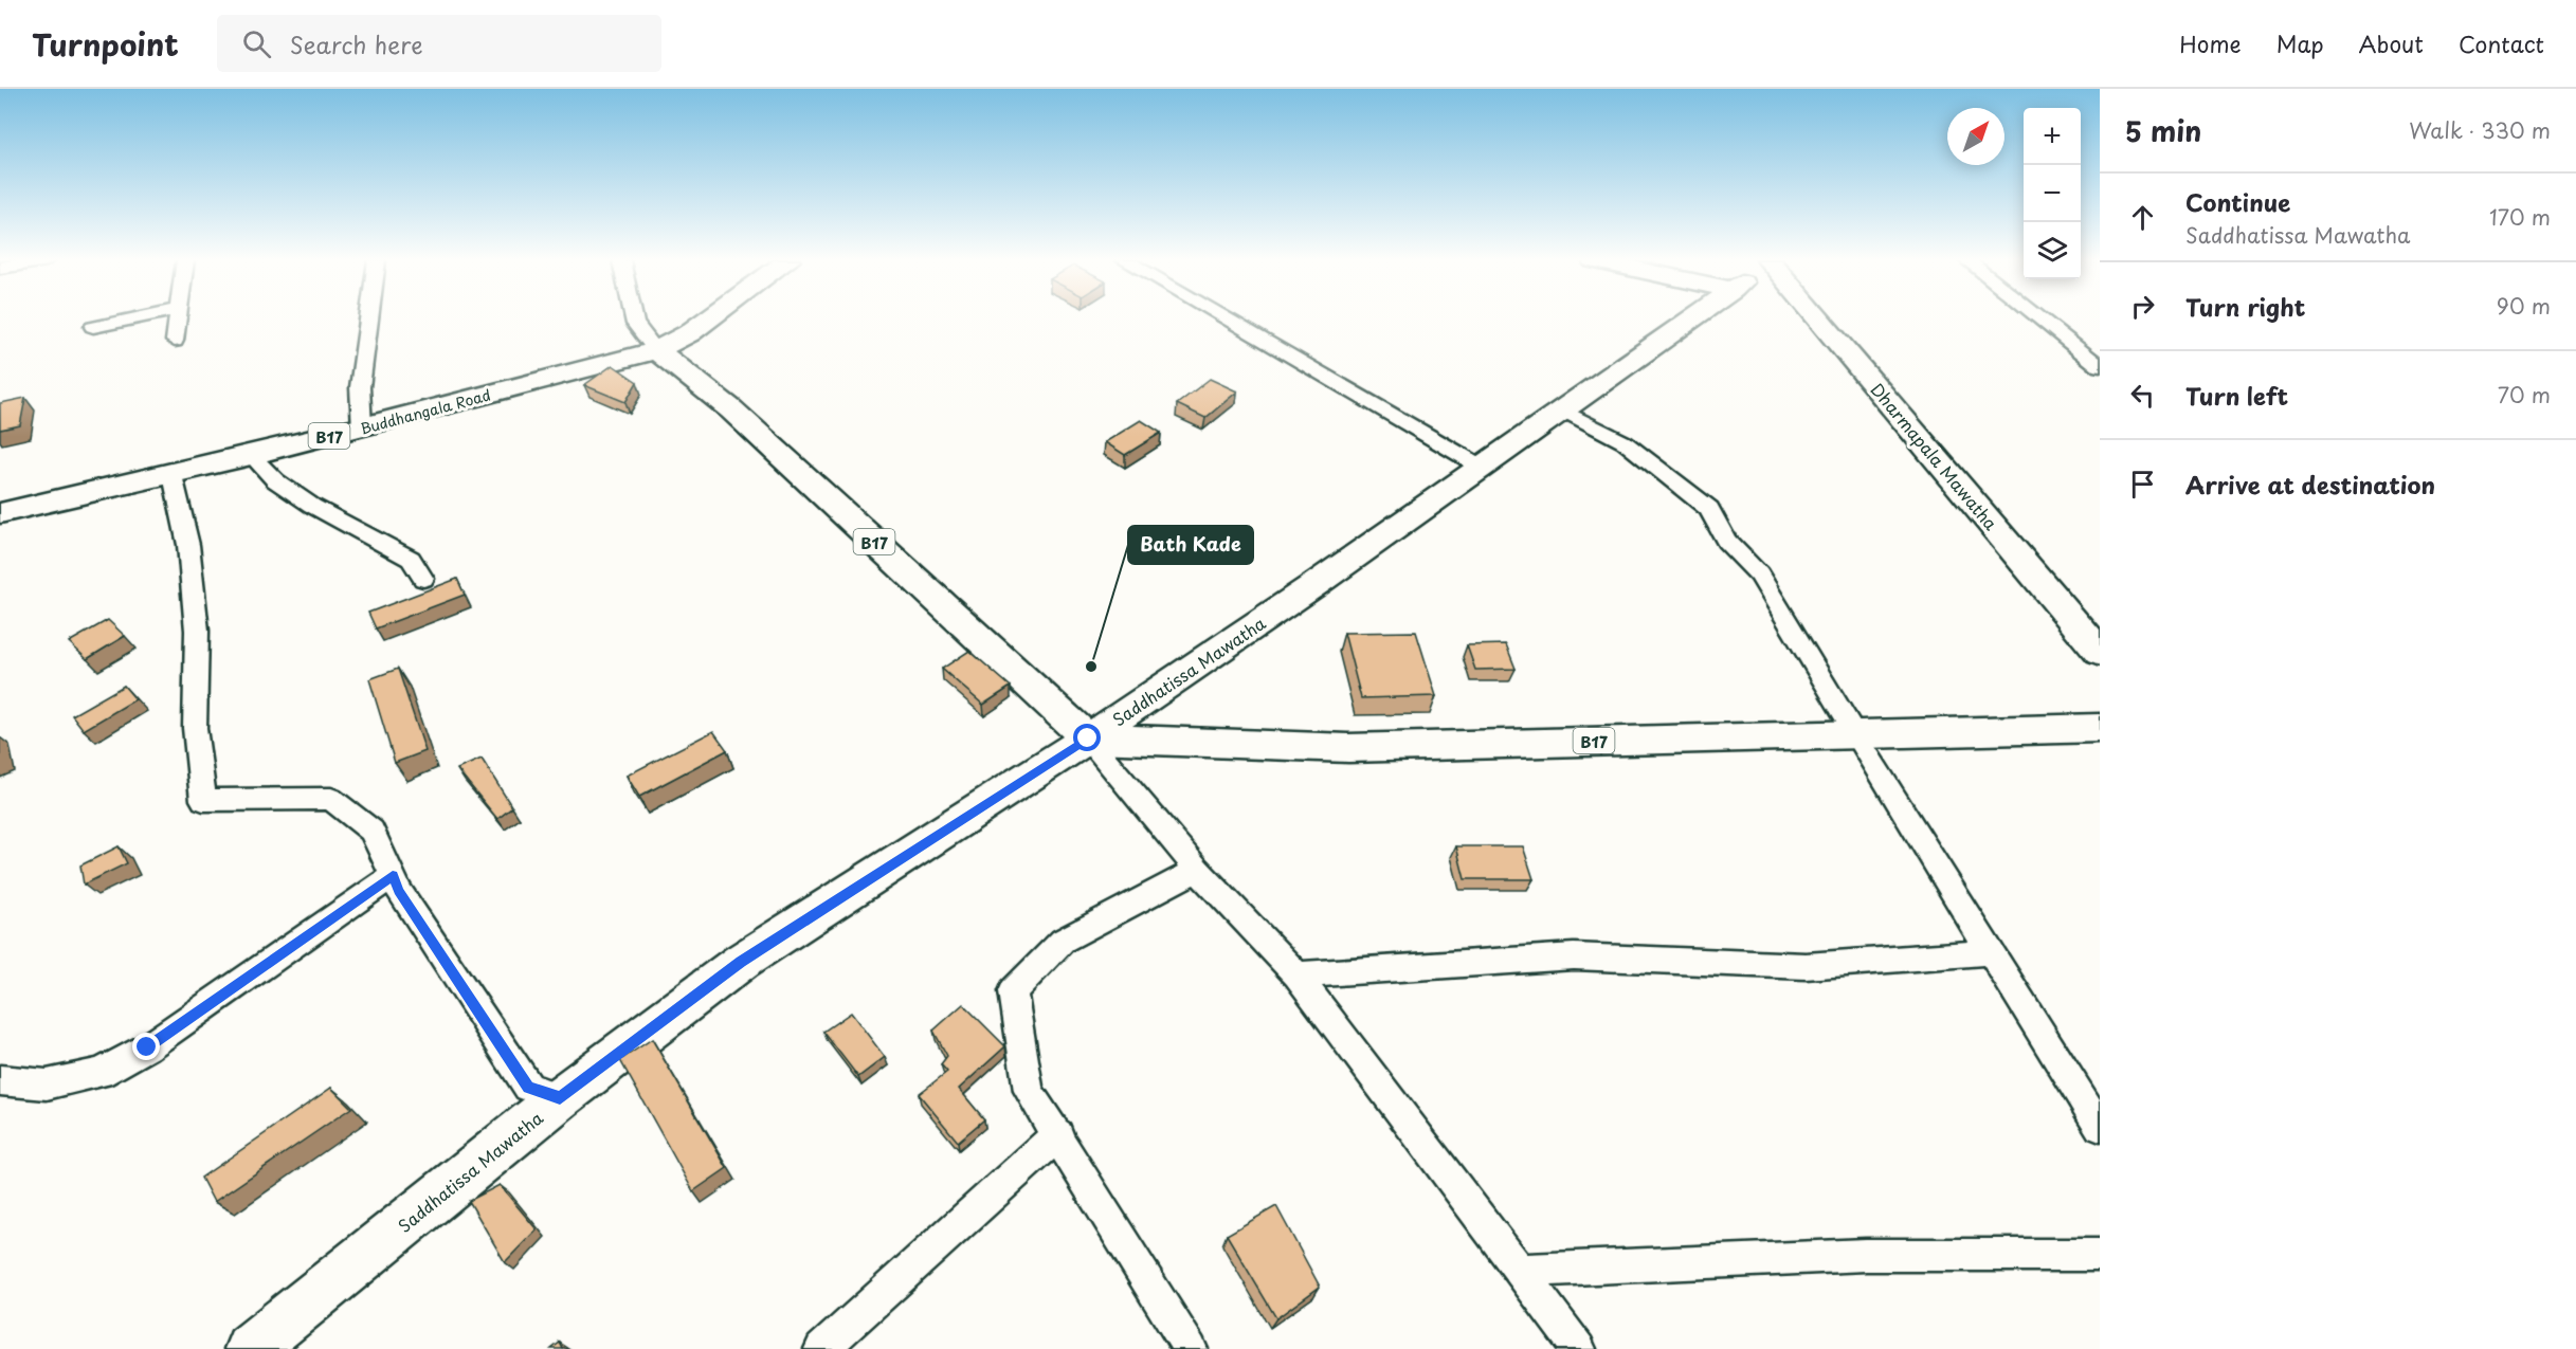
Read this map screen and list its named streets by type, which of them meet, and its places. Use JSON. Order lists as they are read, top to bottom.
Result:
{
  "streets": {
    "main road": [
      "Buddhangala Road",
      "B17",
      "Dharmapala Mawatha",
      "Saddhatissa Mawatha"
    ]
  },
  "crossings": [
    ["Buddhangala Road", "B17"],
    ["B17", "Saddhatissa Mawatha"]
  ],
  "places": ["Bath Kade"],
  "north": "top right",
  "page": {
    "header": "Turnpoint",
    "search": "Search here",
    "nav": [
      "Home",
      "Map",
      "About",
      "Contact"
    ],
    "heading": ["5 min", "Walk · 330 m"],
    "map_buttons": ["+", "−"],
    "list": [
      ["Continue", "Saddhatissa Mawatha", "170 m"],
      ["Turn right", "90 m"],
      ["Turn left", "70 m"],
      "Arrive at destination"
    ]
  }
}
